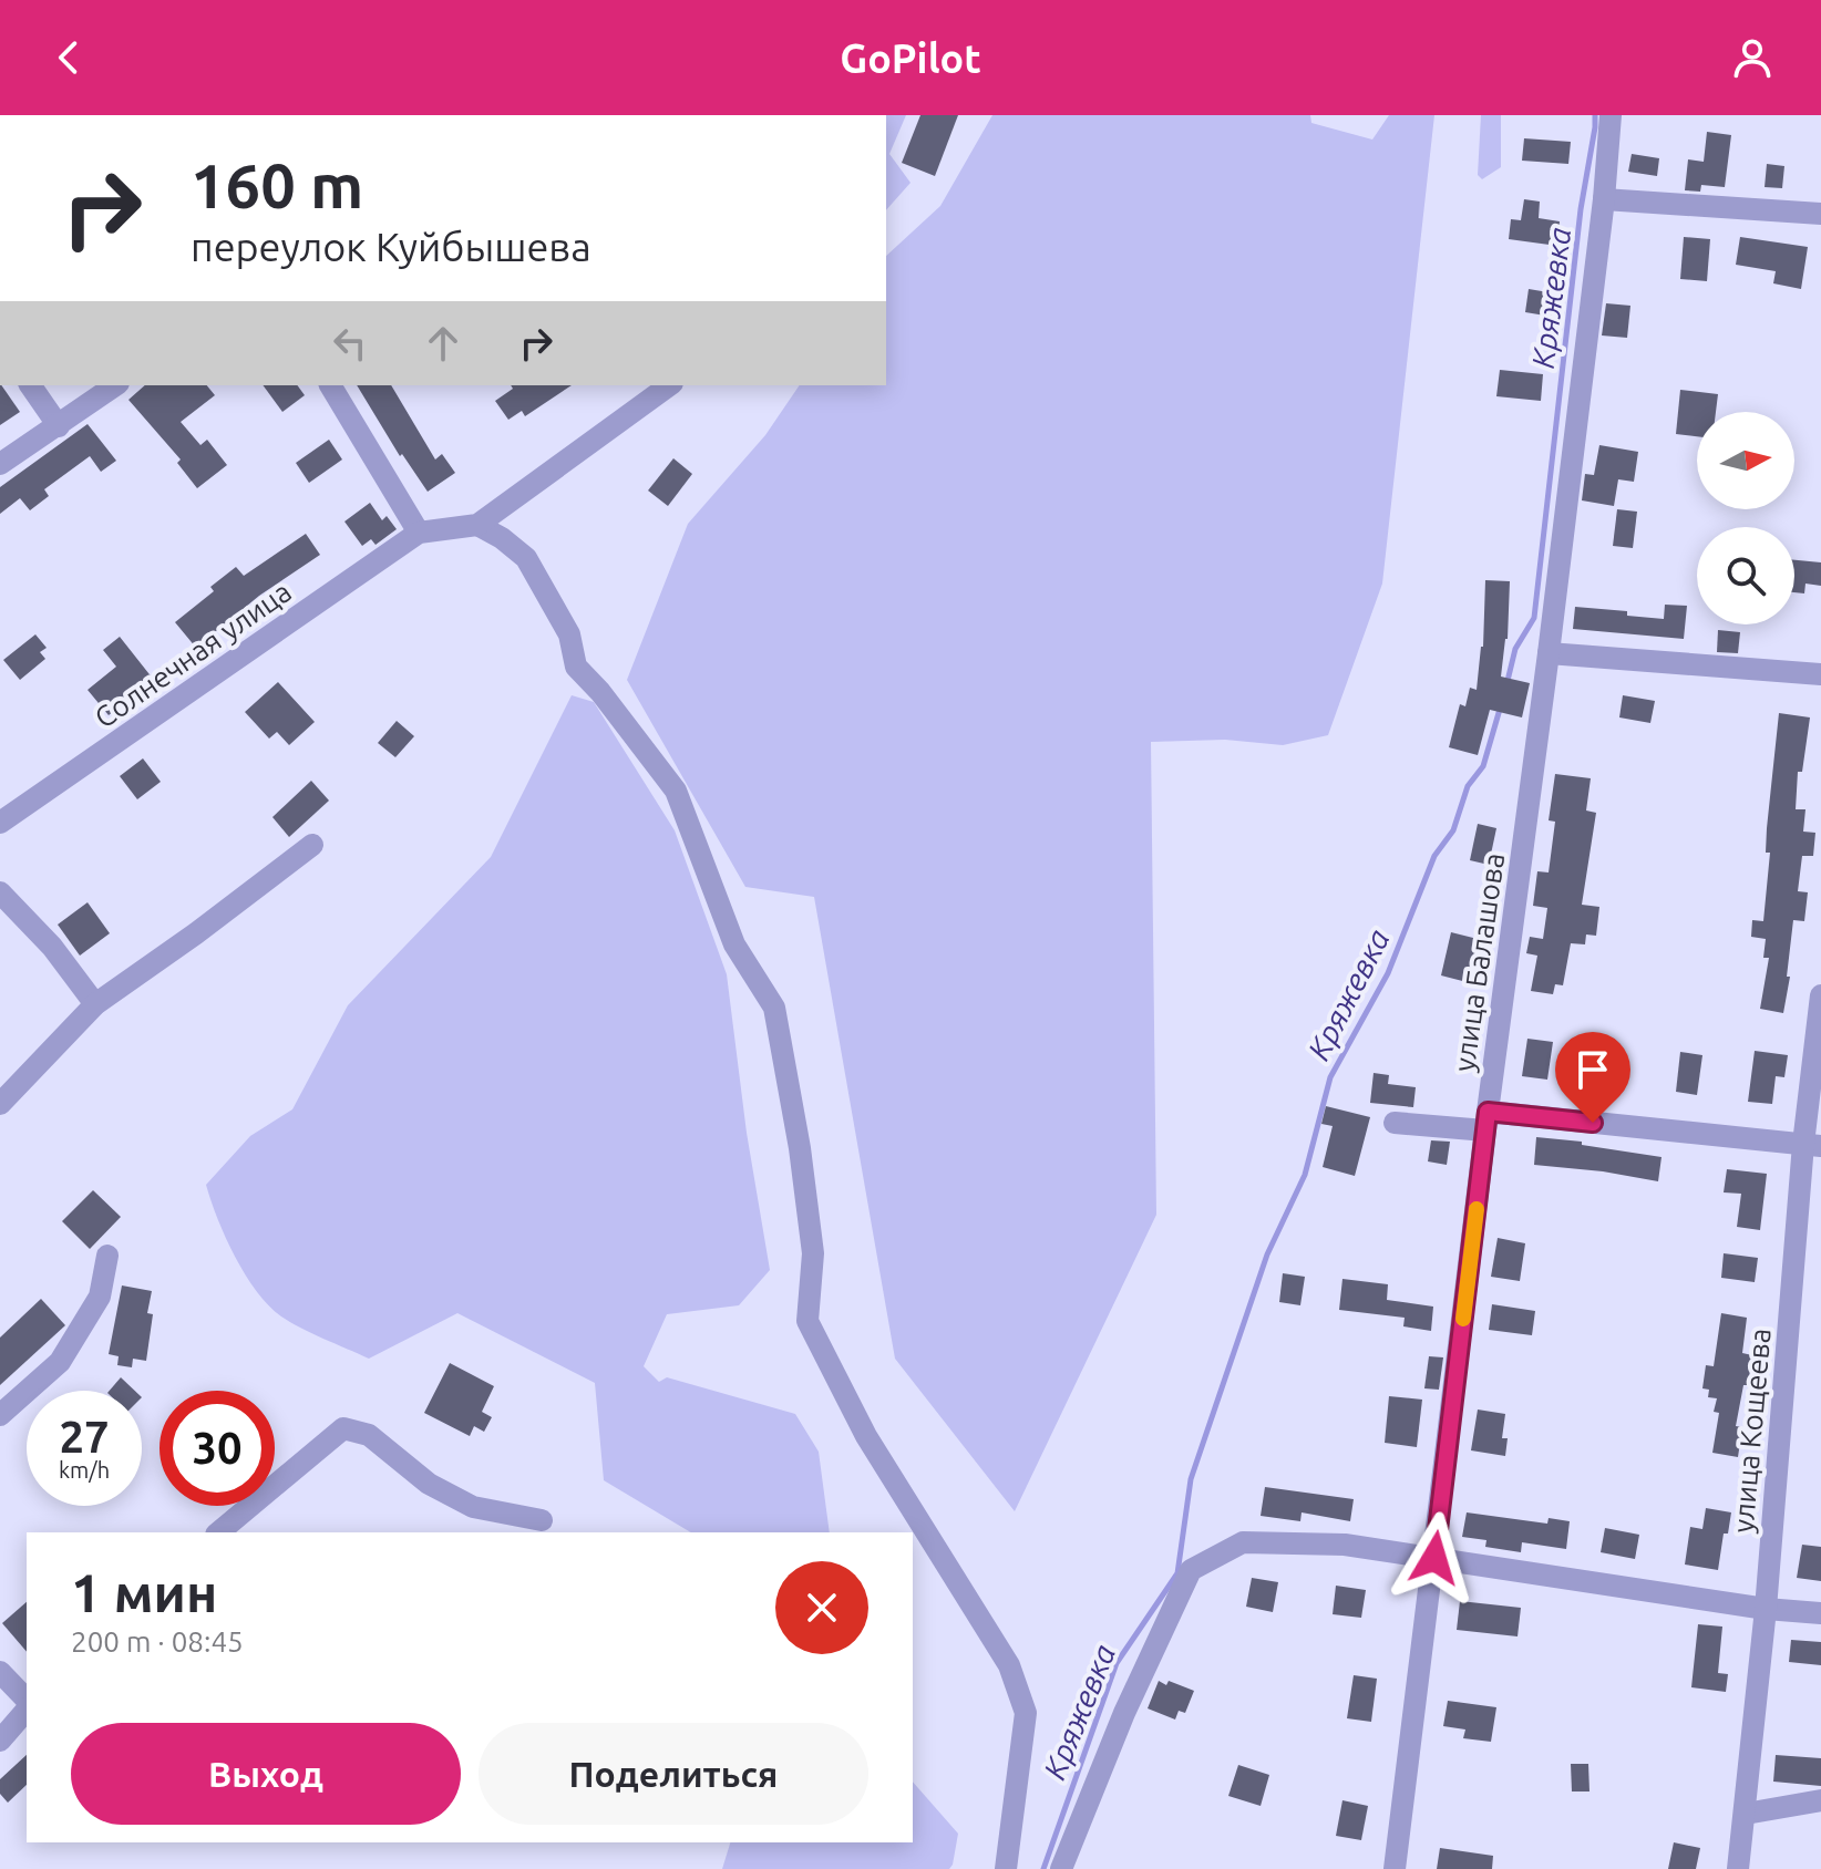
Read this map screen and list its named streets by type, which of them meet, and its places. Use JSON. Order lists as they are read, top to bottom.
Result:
{
  "streets": {
    "street": ["Солнечная улица", "улица Балашова", "улица Кощеева"]
  },
  "water": ["Кряжевка"],
  "north": "right",
  "page": {
    "header": "GoPilot",
    "turn": ["160 m", "переулок Куйбышева"],
    "speed": "27 km/h",
    "limit": "30",
    "heading": ["1 мин", "200 m · 08:45"],
    "buttons": ["Выход", "Поделиться"]
  }
}
